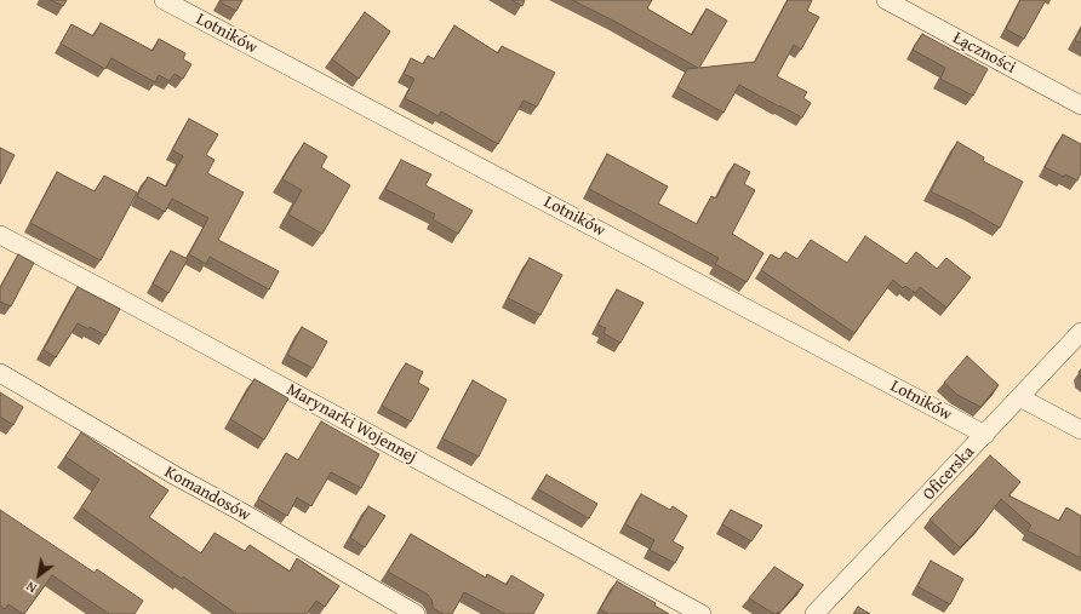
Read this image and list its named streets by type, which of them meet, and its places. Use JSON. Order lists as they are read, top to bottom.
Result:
{
  "streets": {
    "street": [
      "Lotników",
      "Łączności",
      "Marynarki Wojennej",
      "Oficerska",
      "Komandosów"
    ]
  },
  "crossings": [
    ["Lotników", "Oficerska"]
  ],
  "north": "bottom left"
}
